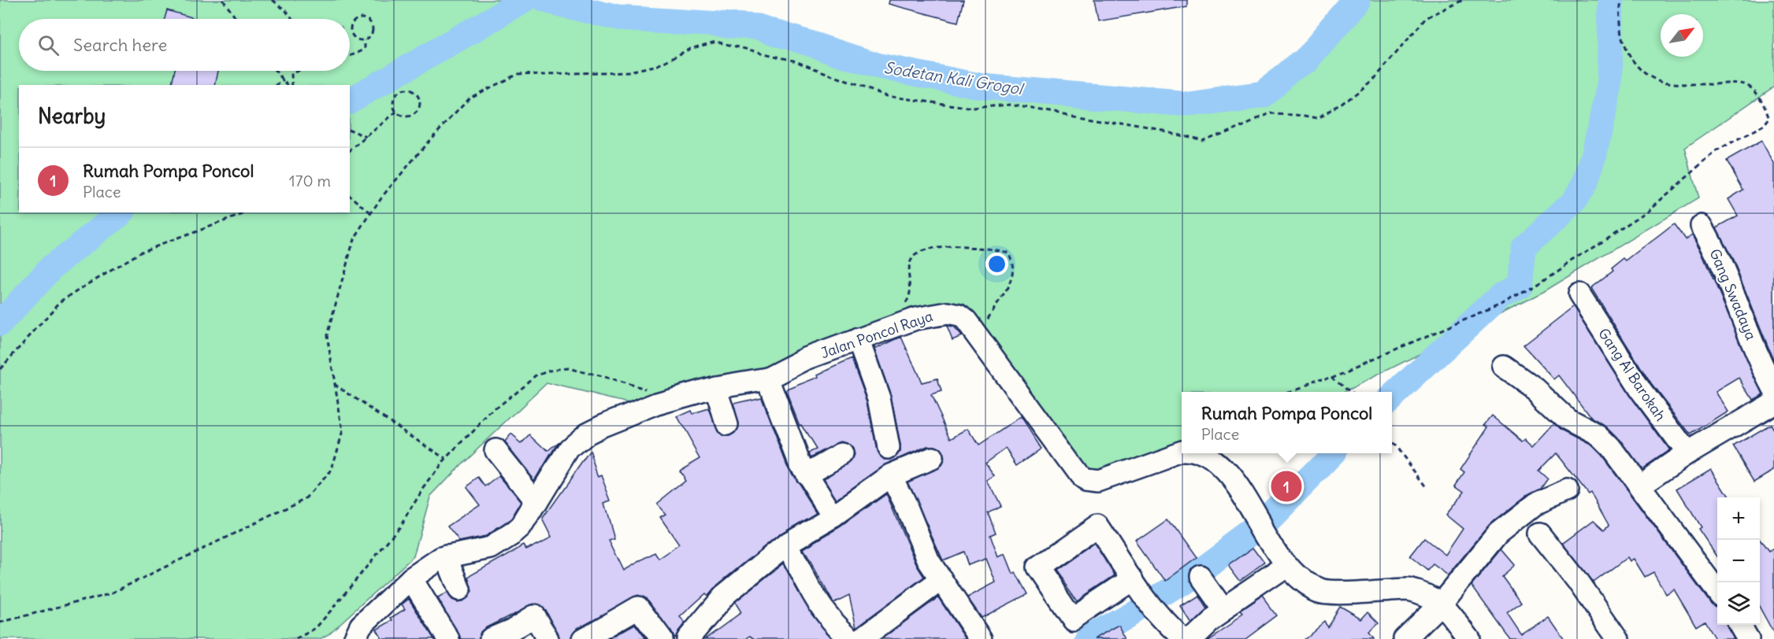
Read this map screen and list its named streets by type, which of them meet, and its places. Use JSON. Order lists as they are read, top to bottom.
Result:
{
  "streets": {
    "street": ["Gang Swadaya", "Jalan Poncol Raya", "Gang Al Barokah"]
  },
  "water": ["Sodetan Kali Grogol"],
  "north": "top right",
  "page": {
    "search": "Search here",
    "heading": "Nearby",
    "list": [
      {
        "mark": "1",
        "name": "Rumah Pompa Poncol",
        "note": "Place",
        "value": "170 m"
      }
    ],
    "popup": ["Rumah Pompa Poncol", "Place"],
    "pins": "1",
    "map_buttons": ["+", "−"]
  }
}
